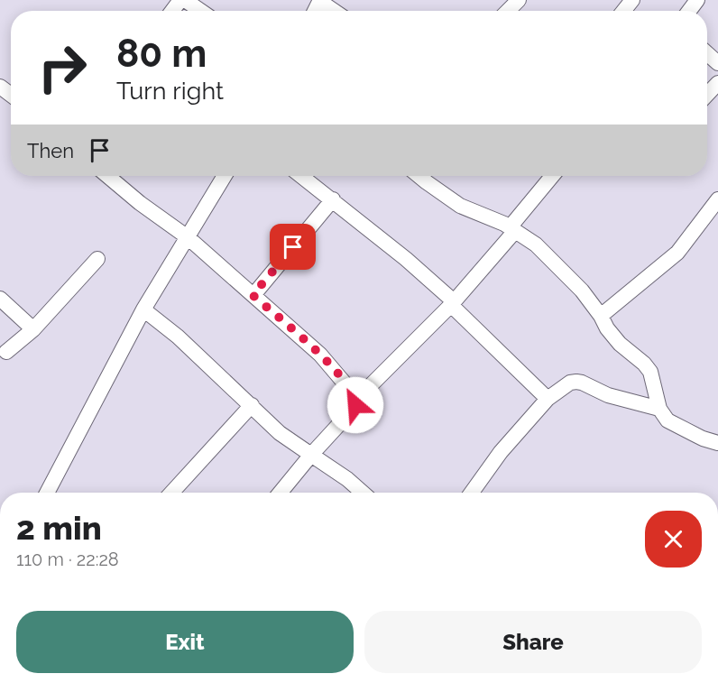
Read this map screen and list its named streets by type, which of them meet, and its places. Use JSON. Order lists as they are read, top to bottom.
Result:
{
  "page": {
    "turn": ["80 m", "Turn right"],
    "then": "Then",
    "heading": ["2 min", "110 m · 22:28"],
    "buttons": ["Exit", "Share"]
  }
}
